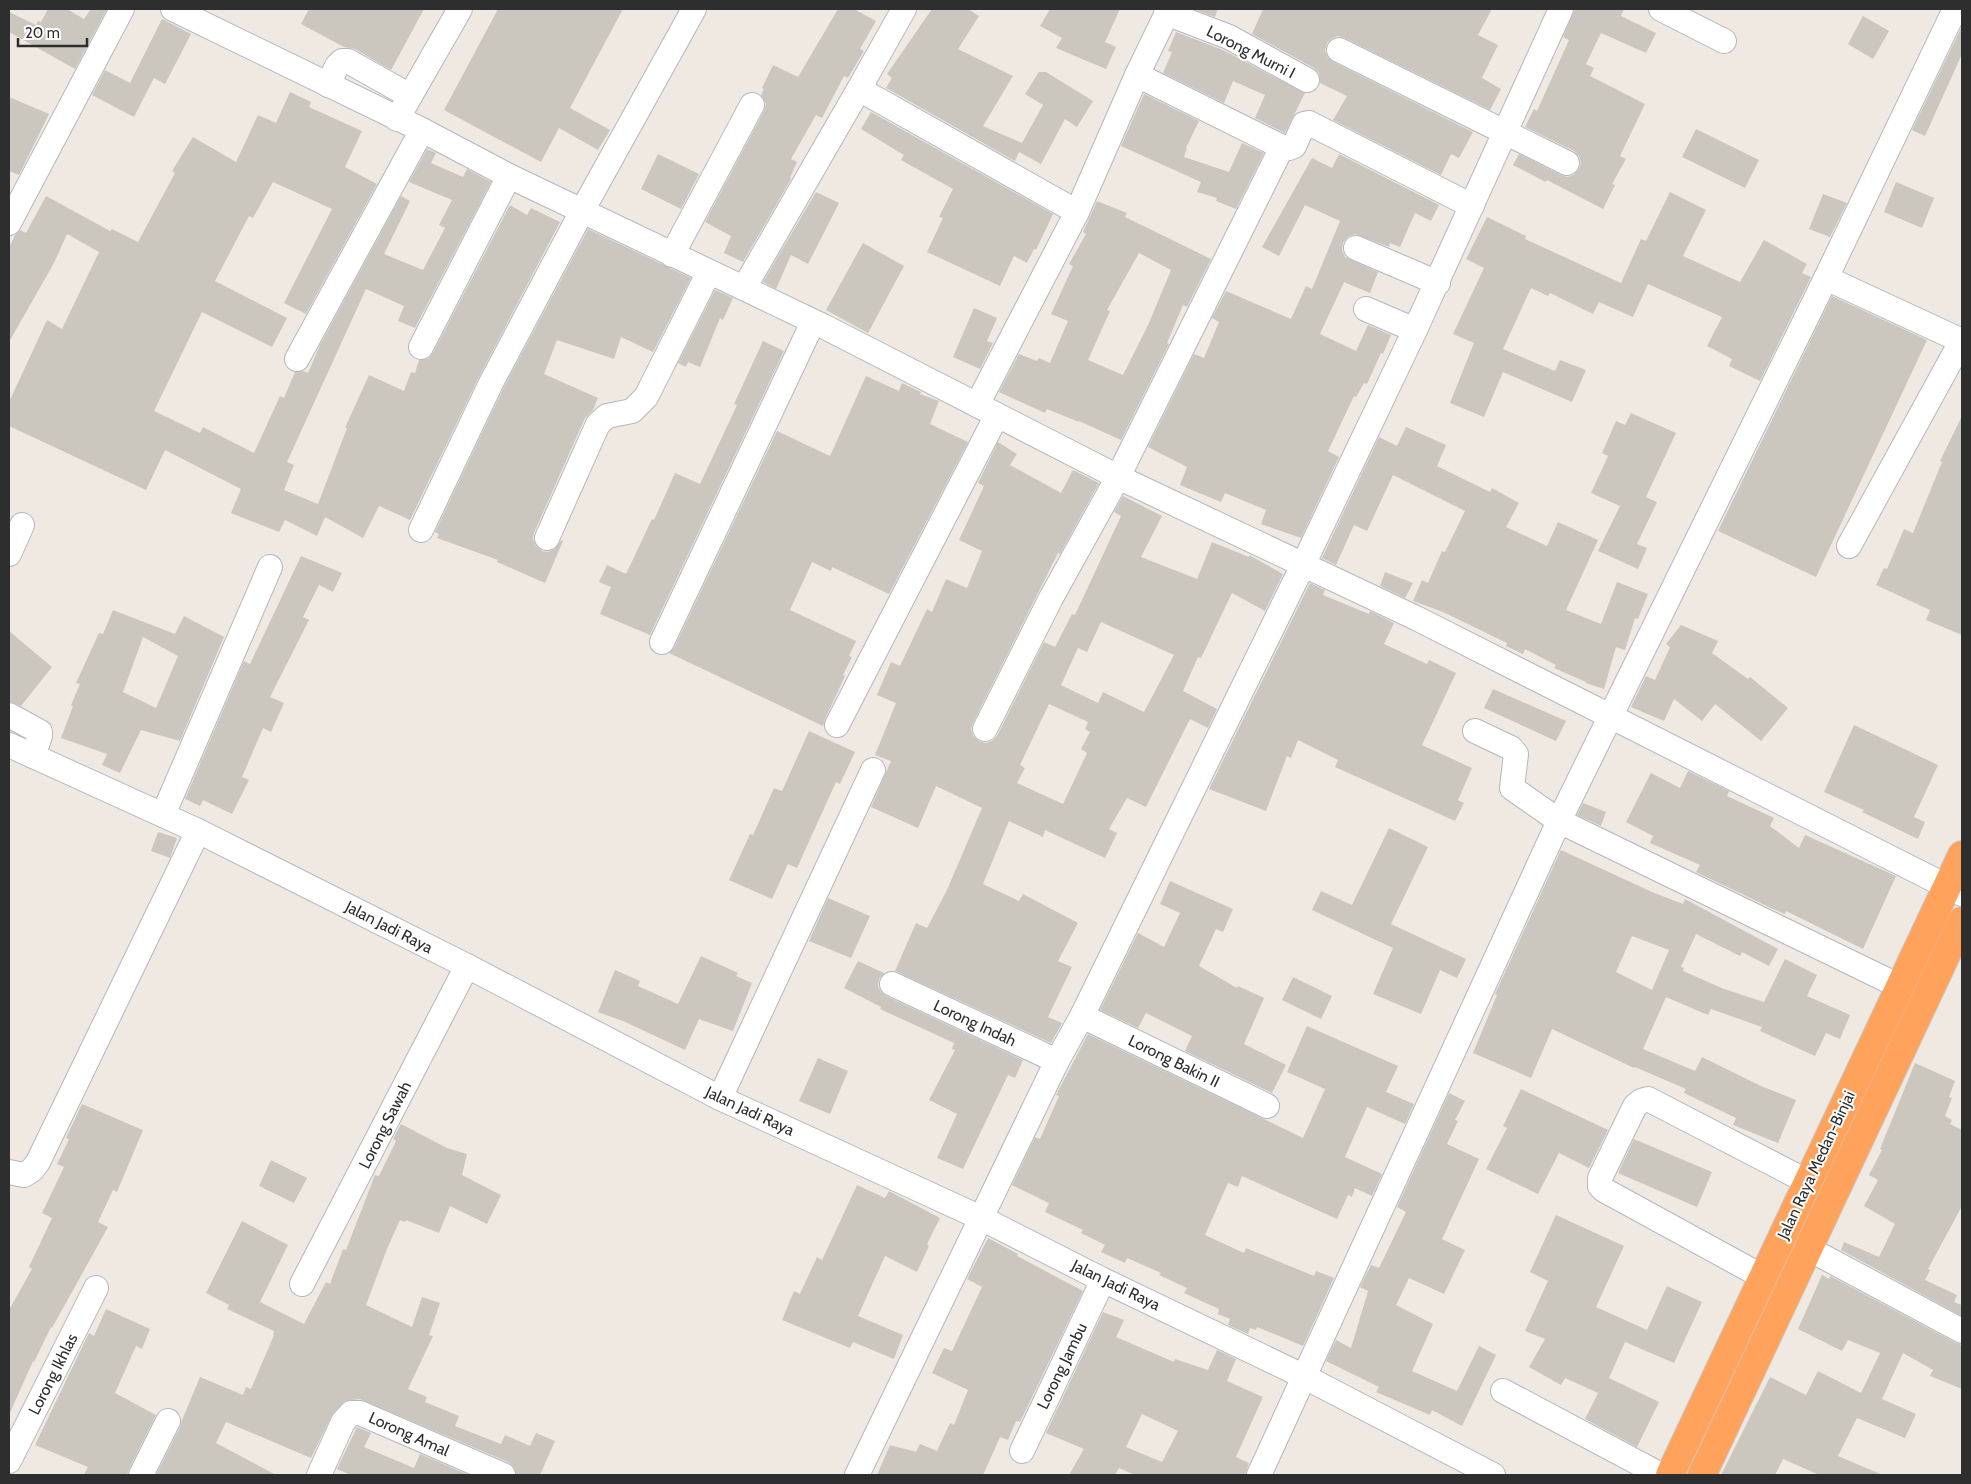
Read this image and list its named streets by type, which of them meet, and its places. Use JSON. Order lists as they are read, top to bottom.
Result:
{
  "streets": {
    "highway": ["Jalan Raya Medan-Binjai"],
    "street": [
      "Lorong Murni I",
      "Jalan Jadi Raya",
      "Lorong Indah",
      "Lorong Bakin II",
      "Lorong Sawah",
      "Lorong Jambu",
      "Lorong Ikhlas",
      "Lorong Amal"
    ]
  },
  "crossings": [
    ["Jalan Jadi Raya", "Lorong Sawah"],
    ["Jalan Jadi Raya", "Lorong Jambu"]
  ],
  "scale_bar": "20 m"
}
